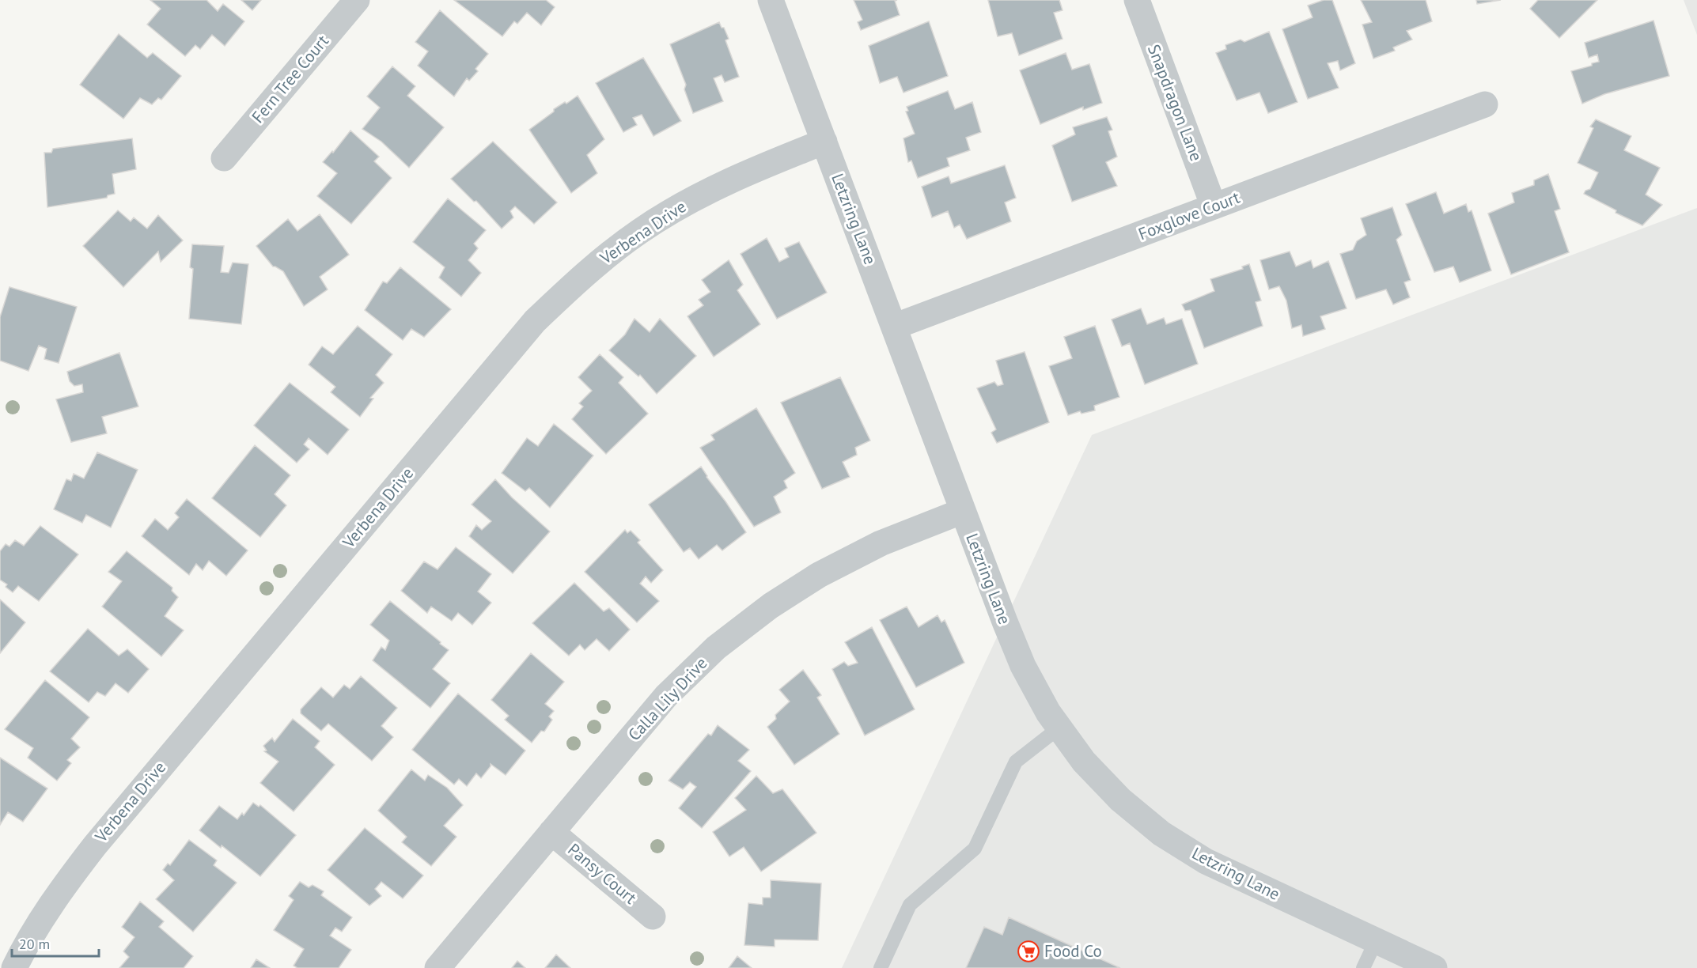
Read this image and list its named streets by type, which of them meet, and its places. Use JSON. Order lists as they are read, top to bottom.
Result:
{
  "streets": {
    "street": [
      "Fern Tree Court",
      "Snapdragon Lane",
      "Foxglove Court",
      "Letzring Lane",
      "Verbena Drive",
      "Calla Lily Drive",
      "Pansy Court"
    ]
  },
  "crossings": [
    ["Snapdragon Lane", "Foxglove Court"],
    ["Foxglove Court", "Letzring Lane"],
    ["Letzring Lane", "Verbena Drive"],
    ["Letzring Lane", "Calla Lily Drive"],
    ["Calla Lily Drive", "Pansy Court"]
  ],
  "places": {
    "supermarket": ["Food Co"]
  },
  "scale_bar": "20 m"
}
